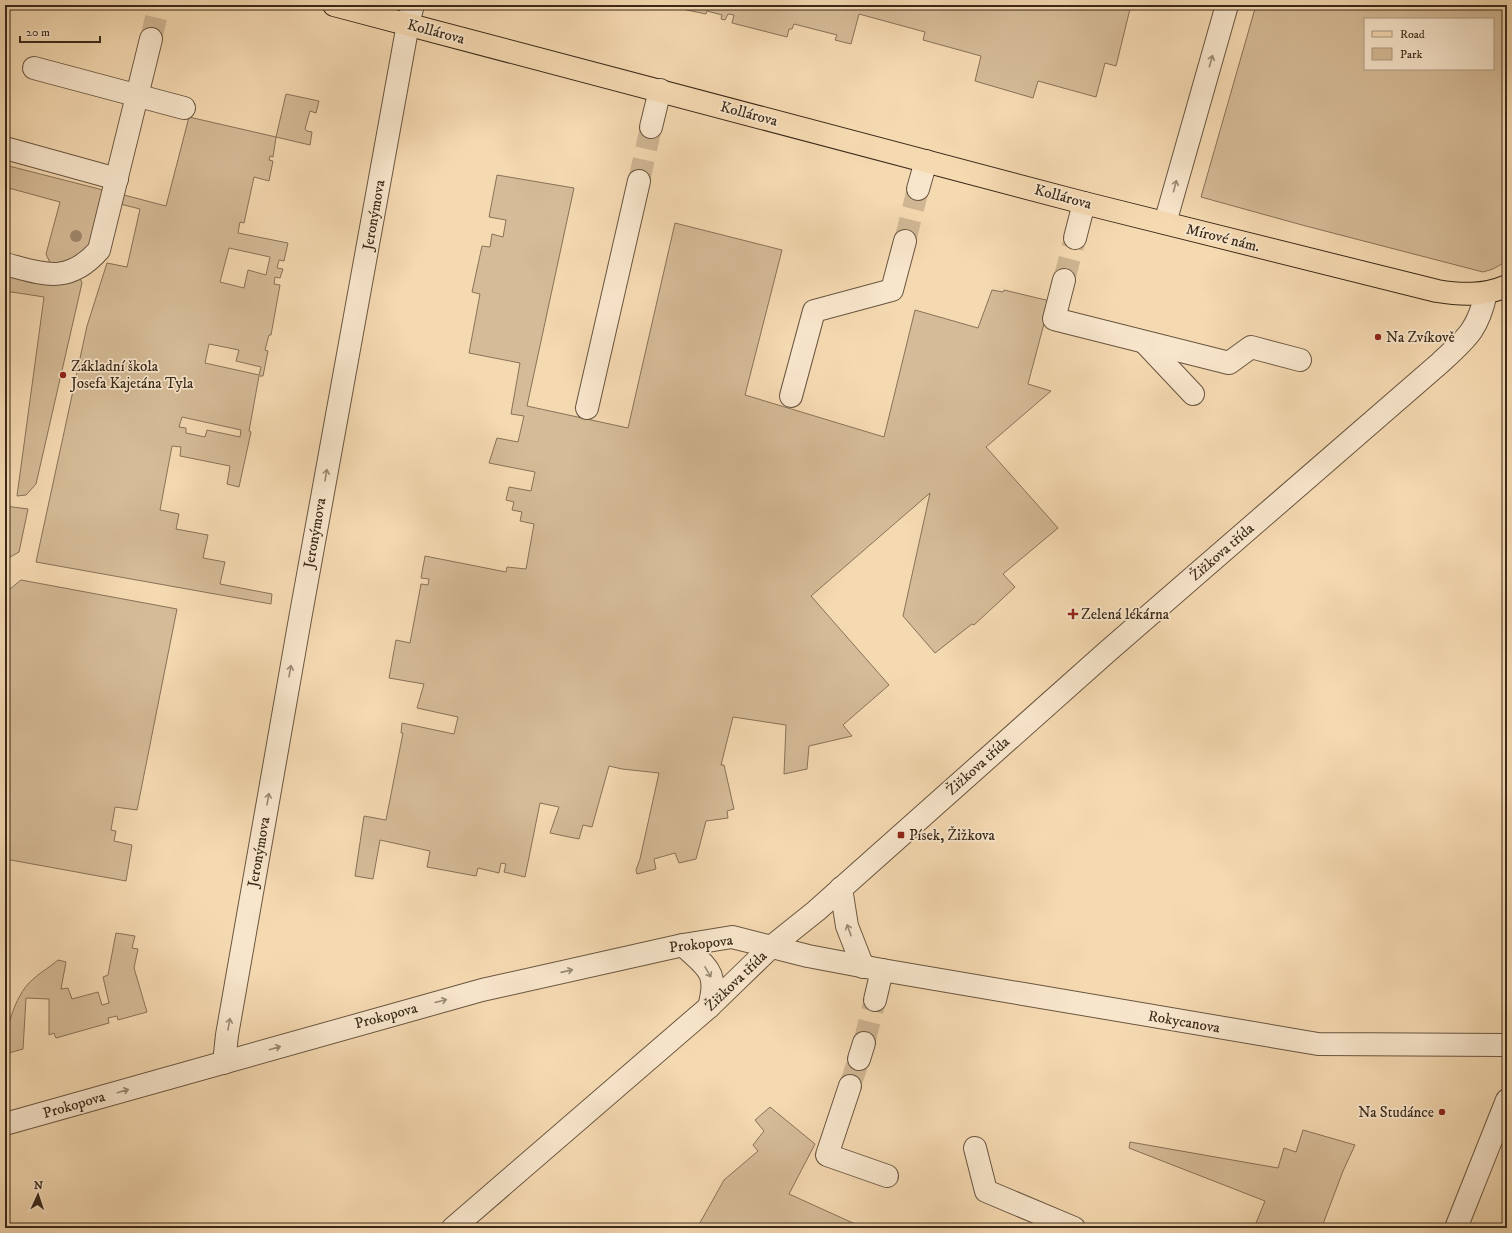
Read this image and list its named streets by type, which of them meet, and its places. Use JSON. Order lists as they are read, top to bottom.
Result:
{
  "streets": {
    "main road": ["Kollárova", "Mírové nám."],
    "street": [
      "Jeronýmova",
      "Žižkova třída",
      "Prokopova",
      "Rokycanova"
    ]
  },
  "crossings": [
    ["Kollárova", "Jeronýmova"],
    ["Kollárova", "Mírové nám."],
    ["Jeronýmova", "Prokopova"],
    ["Mírové nám.", "Žižkova třída"],
    ["Žižkova třída", "Prokopova"],
    ["Žižkova třída", "Rokycanova"],
    ["Prokopova", "Rokycanova"]
  ],
  "one_way": ["Jeronýmova", "Mírové nám.", "Prokopova"],
  "places": {
    "other": ["Na Zvíkově", "Základní škola Josefa Kajetána Tyla", "Na Studánce"],
    "health": ["Zelená lékárna"],
    "transit": ["Písek, Žižkova"]
  },
  "legend": ["Road", "Park"],
  "scale_bar": "20 m",
  "north": "top"
}
